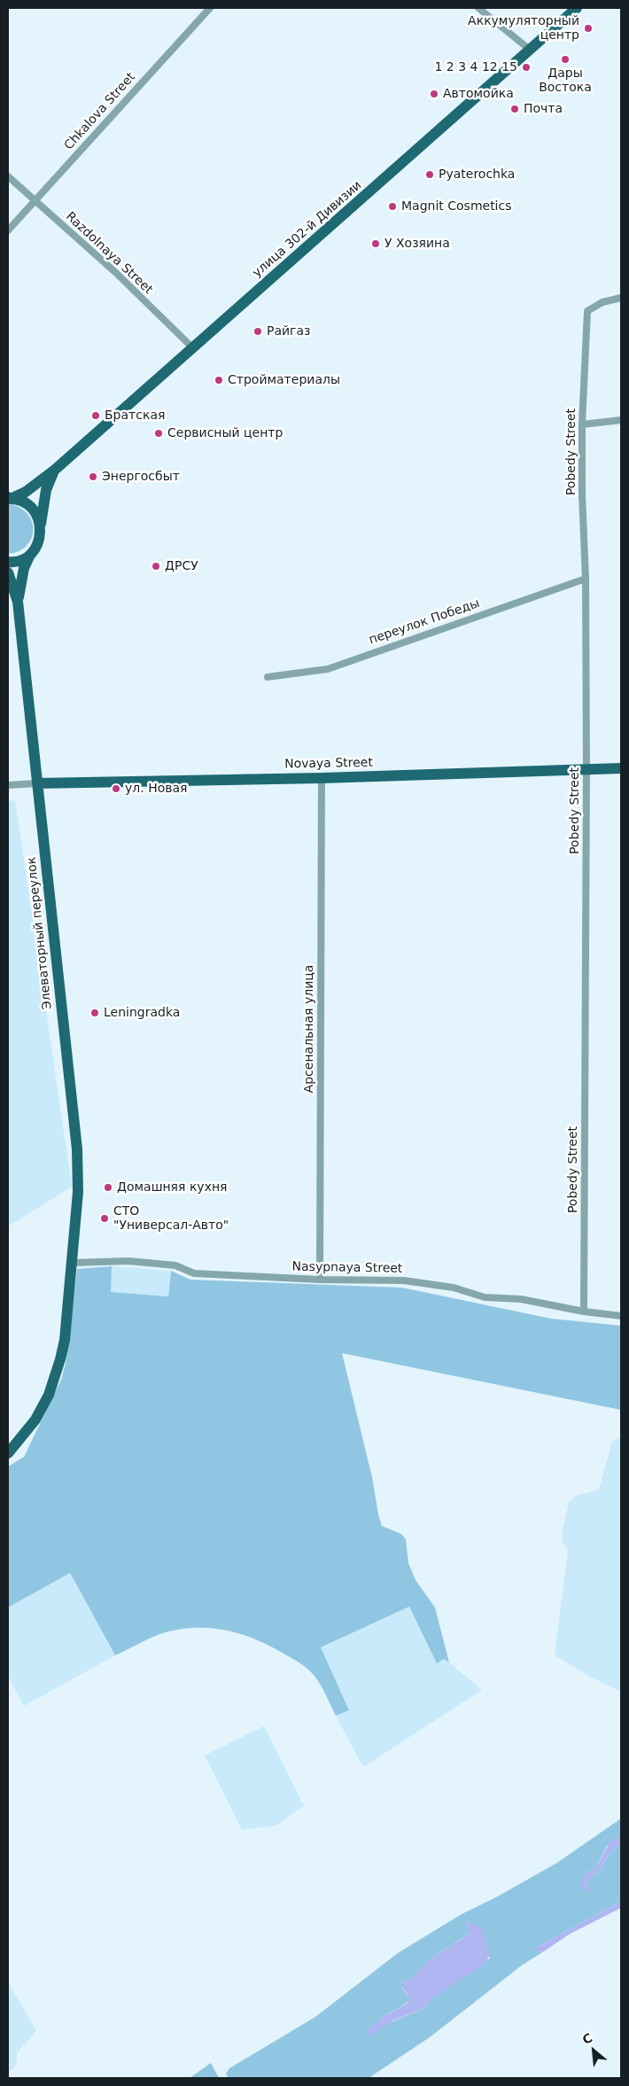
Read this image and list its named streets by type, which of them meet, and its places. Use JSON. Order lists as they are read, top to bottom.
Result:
{
  "streets": {
    "main road": ["улица 302-й Дивизии", "Novaya Street", "Элеваторный переулок"],
    "street": [
      "Chkalova Street",
      "Razdolnaya Street",
      "Pobedy Street",
      "переулок Победы",
      "Арсенальная улица",
      "Nasypnaya Street"
    ]
  },
  "crossings": [
    ["Chkalova Street", "Razdolnaya Street"],
    ["улица 302-й Дивизии", "Razdolnaya Street"],
    ["улица 302-й Дивизии", "Элеваторный переулок"],
    ["Pobedy Street", "переулок Победы"],
    ["Pobedy Street", "Novaya Street"],
    ["Pobedy Street", "Nasypnaya Street"],
    ["Novaya Street", "Элеваторный переулок"],
    ["Novaya Street", "Арсенальная улица"],
    ["Элеваторный переулок", "Nasypnaya Street"],
    ["Арсенальная улица", "Nasypnaya Street"]
  ],
  "places": [
    "Аккумуляторный центр",
    "Дары Востока",
    "1 2 3 4 12 15",
    "Автомойка",
    "Почта",
    "Pyaterochka",
    "Magnit Cosmetics",
    "У Хозяина",
    "Райгаз",
    "Стройматериалы",
    "Братская",
    "Сервисный центр",
    "Энергосбыт",
    "ДРСУ",
    "ул. Новая",
    "Leningradka",
    "Домашняя кухня",
    "СТО \"Универсал-Авто\""
  ],
  "north": "top left"
}
